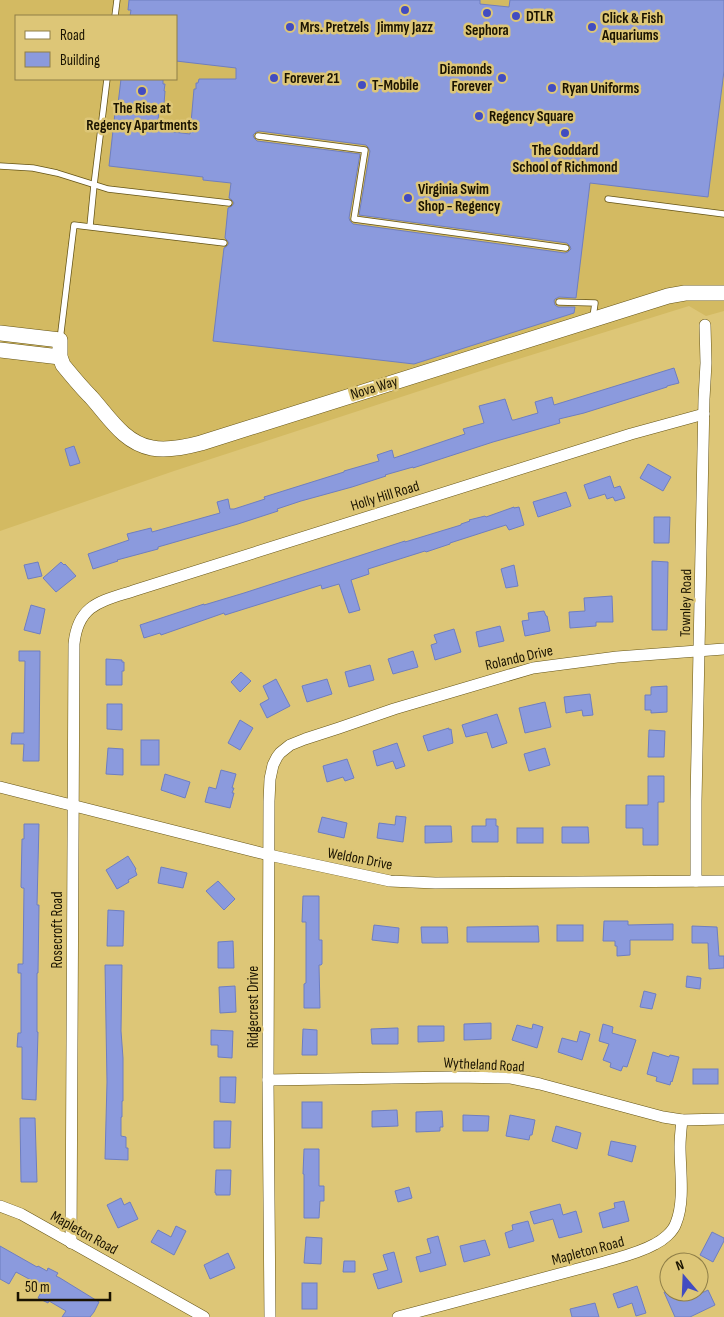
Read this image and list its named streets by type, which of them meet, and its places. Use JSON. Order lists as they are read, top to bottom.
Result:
{
  "streets": {
    "street": [
      "Nova Way",
      "Holly Hill Road",
      "Townley Road",
      "Rolando Drive",
      "Weldon Drive",
      "Rosecroft Road",
      "Ridgecrest Drive",
      "Wytheland Road",
      "Mapleton Road"
    ]
  },
  "crossings": [
    ["Holly Hill Road", "Townley Road"],
    ["Holly Hill Road", "Rosecroft Road"],
    ["Townley Road", "Rolando Drive"],
    ["Townley Road", "Weldon Drive"],
    ["Rolando Drive", "Ridgecrest Drive"],
    ["Weldon Drive", "Rosecroft Road"],
    ["Weldon Drive", "Ridgecrest Drive"],
    ["Rosecroft Road", "Mapleton Road"],
    ["Ridgecrest Drive", "Wytheland Road"],
    ["Wytheland Road", "Mapleton Road"]
  ],
  "places": [
    "Jimmy Jazz",
    "Sephora",
    "DTLR",
    "Mrs. Pretzels",
    "Click & Fish Aquariums",
    "Forever 21",
    "Diamonds Forever",
    "T-Mobile",
    "Ryan Uniforms",
    "The Rise at Regency Apartments",
    "Regency Square",
    "The Goddard School of Richmond",
    "Virginia Swim Shop - Regency"
  ],
  "legend": ["Road", "Building"],
  "scale_bar": "50 m",
  "north": "top"
}
